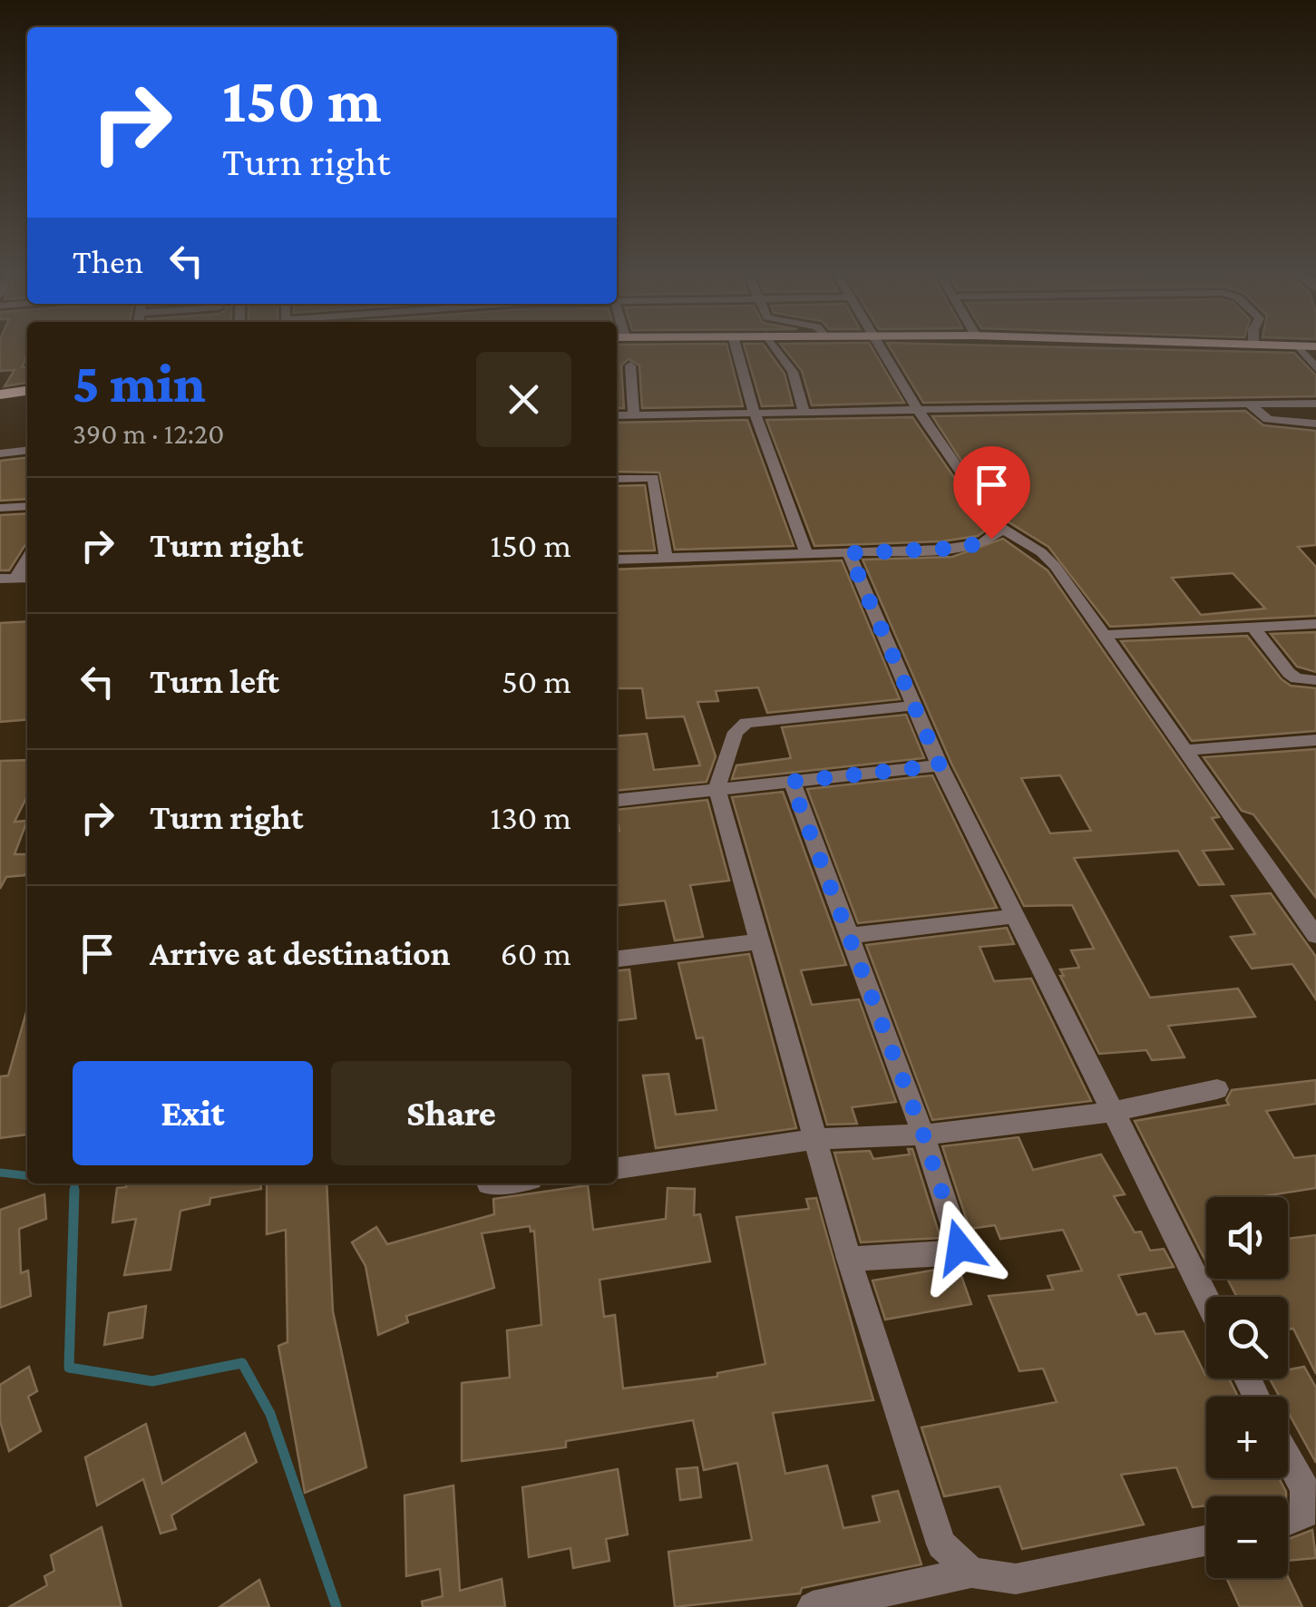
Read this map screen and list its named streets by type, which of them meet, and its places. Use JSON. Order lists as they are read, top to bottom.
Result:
{
  "page": {
    "turn": ["150 m", "Turn right"],
    "then": "Then",
    "heading": ["5 min", "390 m · 12:20"],
    "list": [
      {
        "name": "Turn right",
        "value": "150 m"
      },
      {
        "name": "Turn left",
        "value": "50 m"
      },
      {
        "name": "Turn right",
        "value": "130 m"
      },
      {
        "name": "Arrive at destination",
        "value": "60 m"
      }
    ],
    "buttons": ["Exit", "Share"],
    "map_buttons": ["+", "−"]
  }
}
